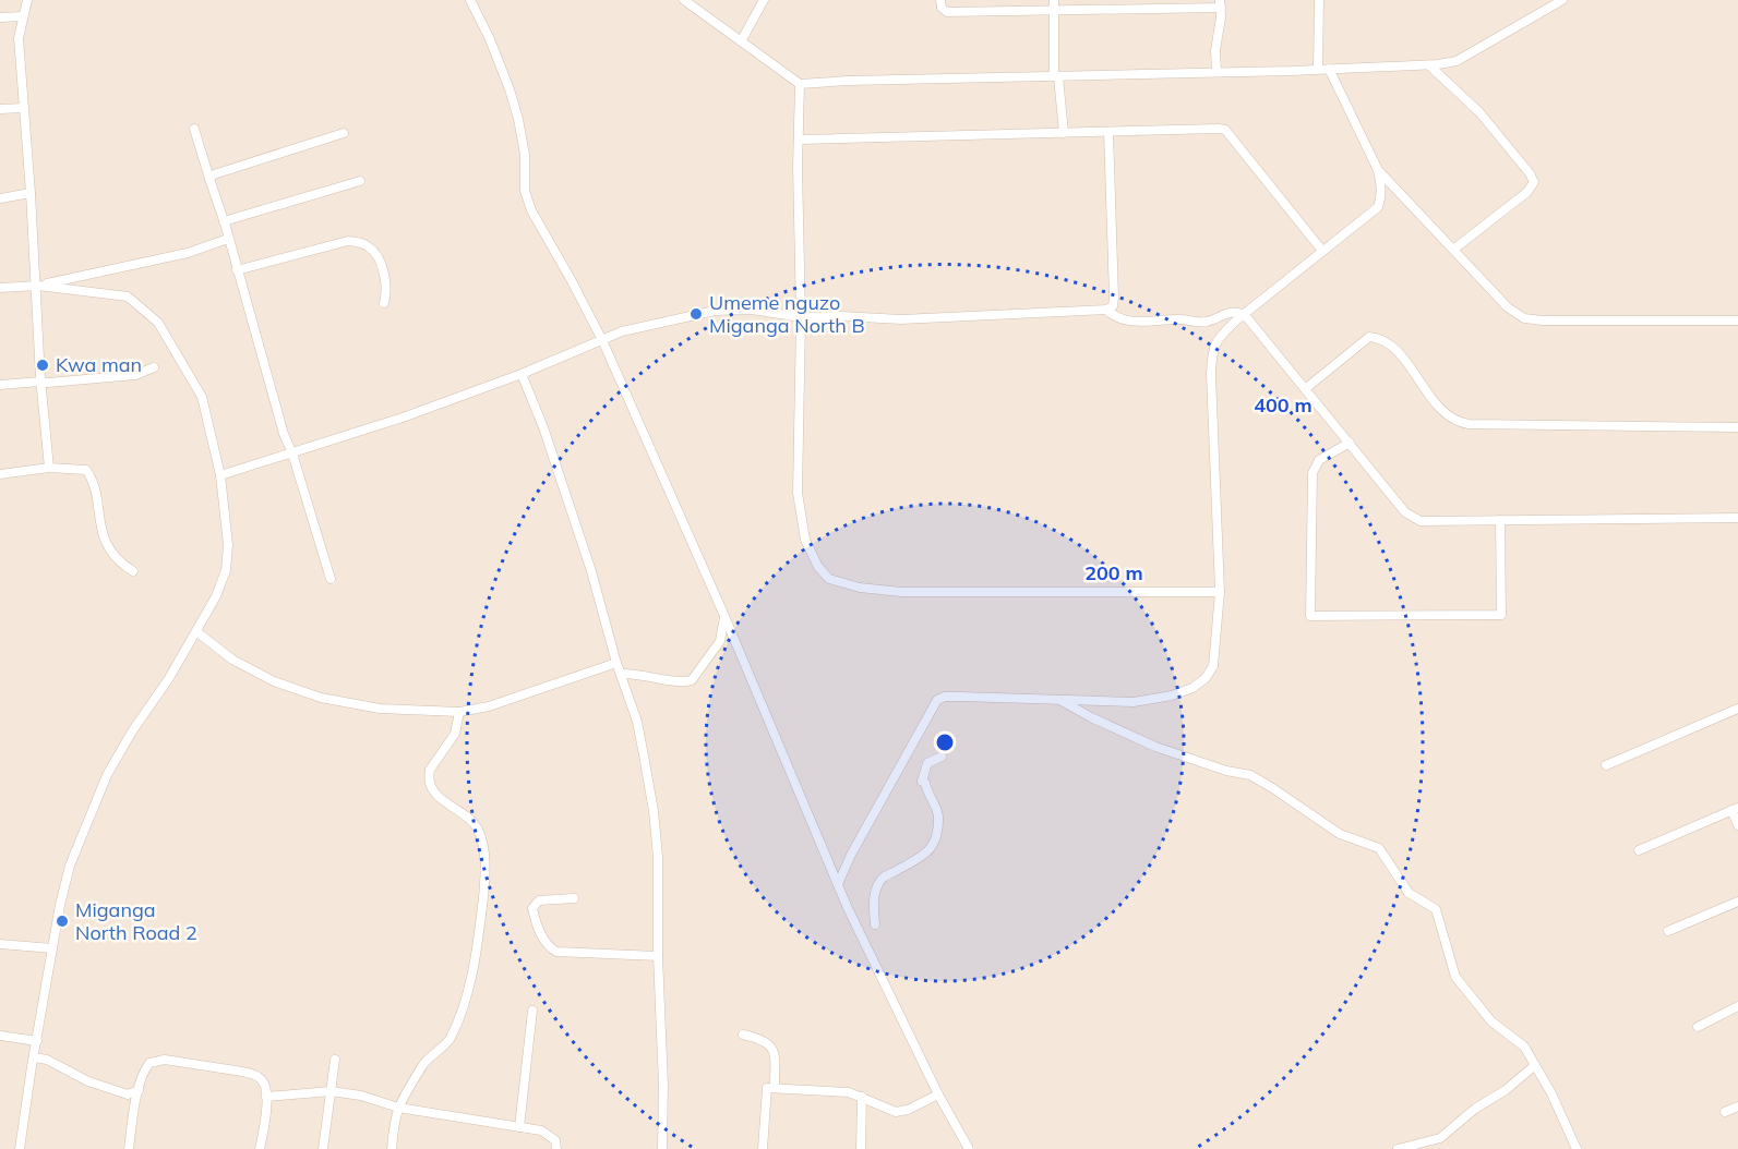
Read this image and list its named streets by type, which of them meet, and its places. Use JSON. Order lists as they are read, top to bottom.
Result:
{
  "places": ["Umeme nguzo Miganga North B", "Kwa man", "Miganga North Road 2"],
  "rings": ["400 m", "200 m"]
}
